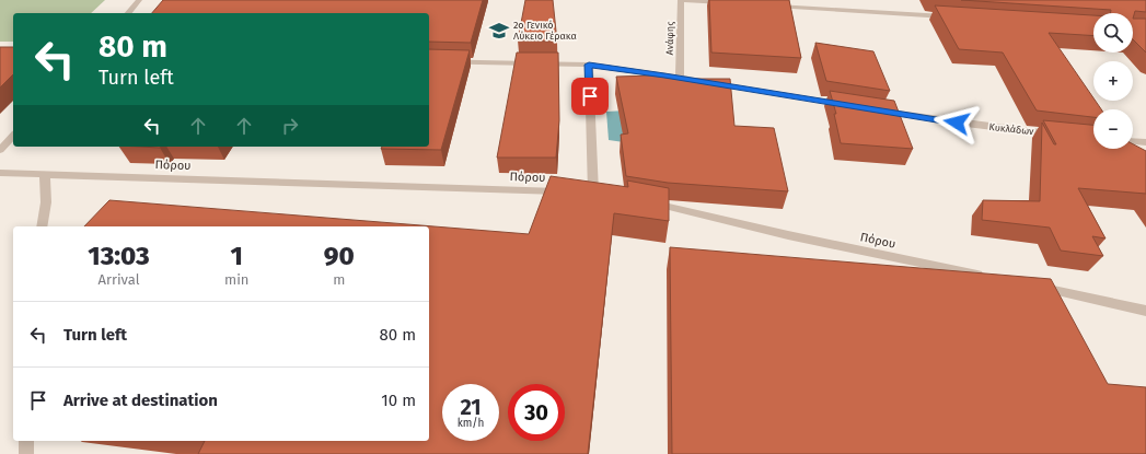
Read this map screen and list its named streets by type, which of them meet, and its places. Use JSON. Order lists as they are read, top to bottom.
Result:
{
  "streets": {
    "street": ["Ανάφης", "Κυκλάδων", "Πόρου"]
  },
  "places": {
    "school or university": ["2ο Γενικό Λύκειο Γέρακα"]
  },
  "page": {
    "map_buttons": ["+", "−"],
    "turn": ["80 m", "Turn left"],
    "eta": [
      "13:03",
      "Arrival",
      "1",
      "min",
      "90",
      "m"
    ],
    "list": [
      {
        "name": "Turn left",
        "value": "80 m"
      },
      {
        "name": "Arrive at destination",
        "value": "10 m"
      }
    ],
    "speed": "21 km/h",
    "limit": "30"
  }
}
